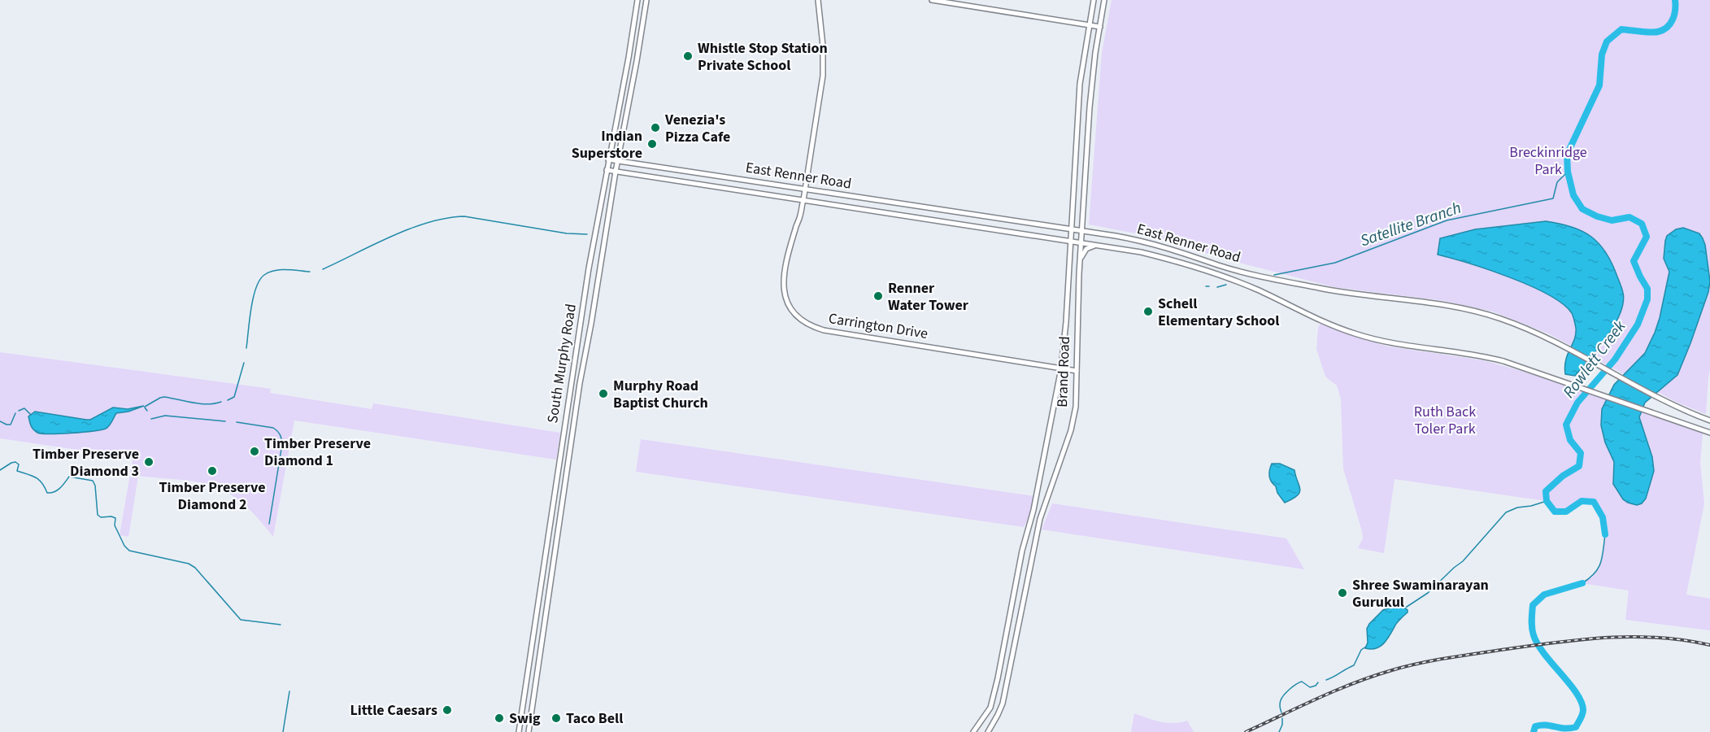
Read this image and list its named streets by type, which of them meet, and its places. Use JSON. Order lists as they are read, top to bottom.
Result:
{
  "streets": {
    "main road": [
      "East Renner Road",
      "Carrington Drive",
      "South Murphy Road",
      "Brand Road"
    ]
  },
  "crossings": [
    ["East Renner Road", "Carrington Drive"],
    ["East Renner Road", "South Murphy Road"],
    ["East Renner Road", "Brand Road"],
    ["Carrington Drive", "Brand Road"]
  ],
  "water": ["Satellite Branch", "Rowlett Creek"],
  "parks": ["Breckinridge Park", "Ruth Back Toler Park"],
  "places": [
    "Whistle Stop Station Private School",
    "Venezia's Pizza Cafe",
    "Indian Superstore",
    "Renner Water Tower",
    "Schell Elementary School",
    "Murphy Road Baptist Church",
    "Timber Preserve Diamond 1",
    "Timber Preserve Diamond 3",
    "Timber Preserve Diamond 2",
    "Shree Swaminarayan Gurukul",
    "Little Caesars",
    "Swig",
    "Taco Bell"
  ]
}
